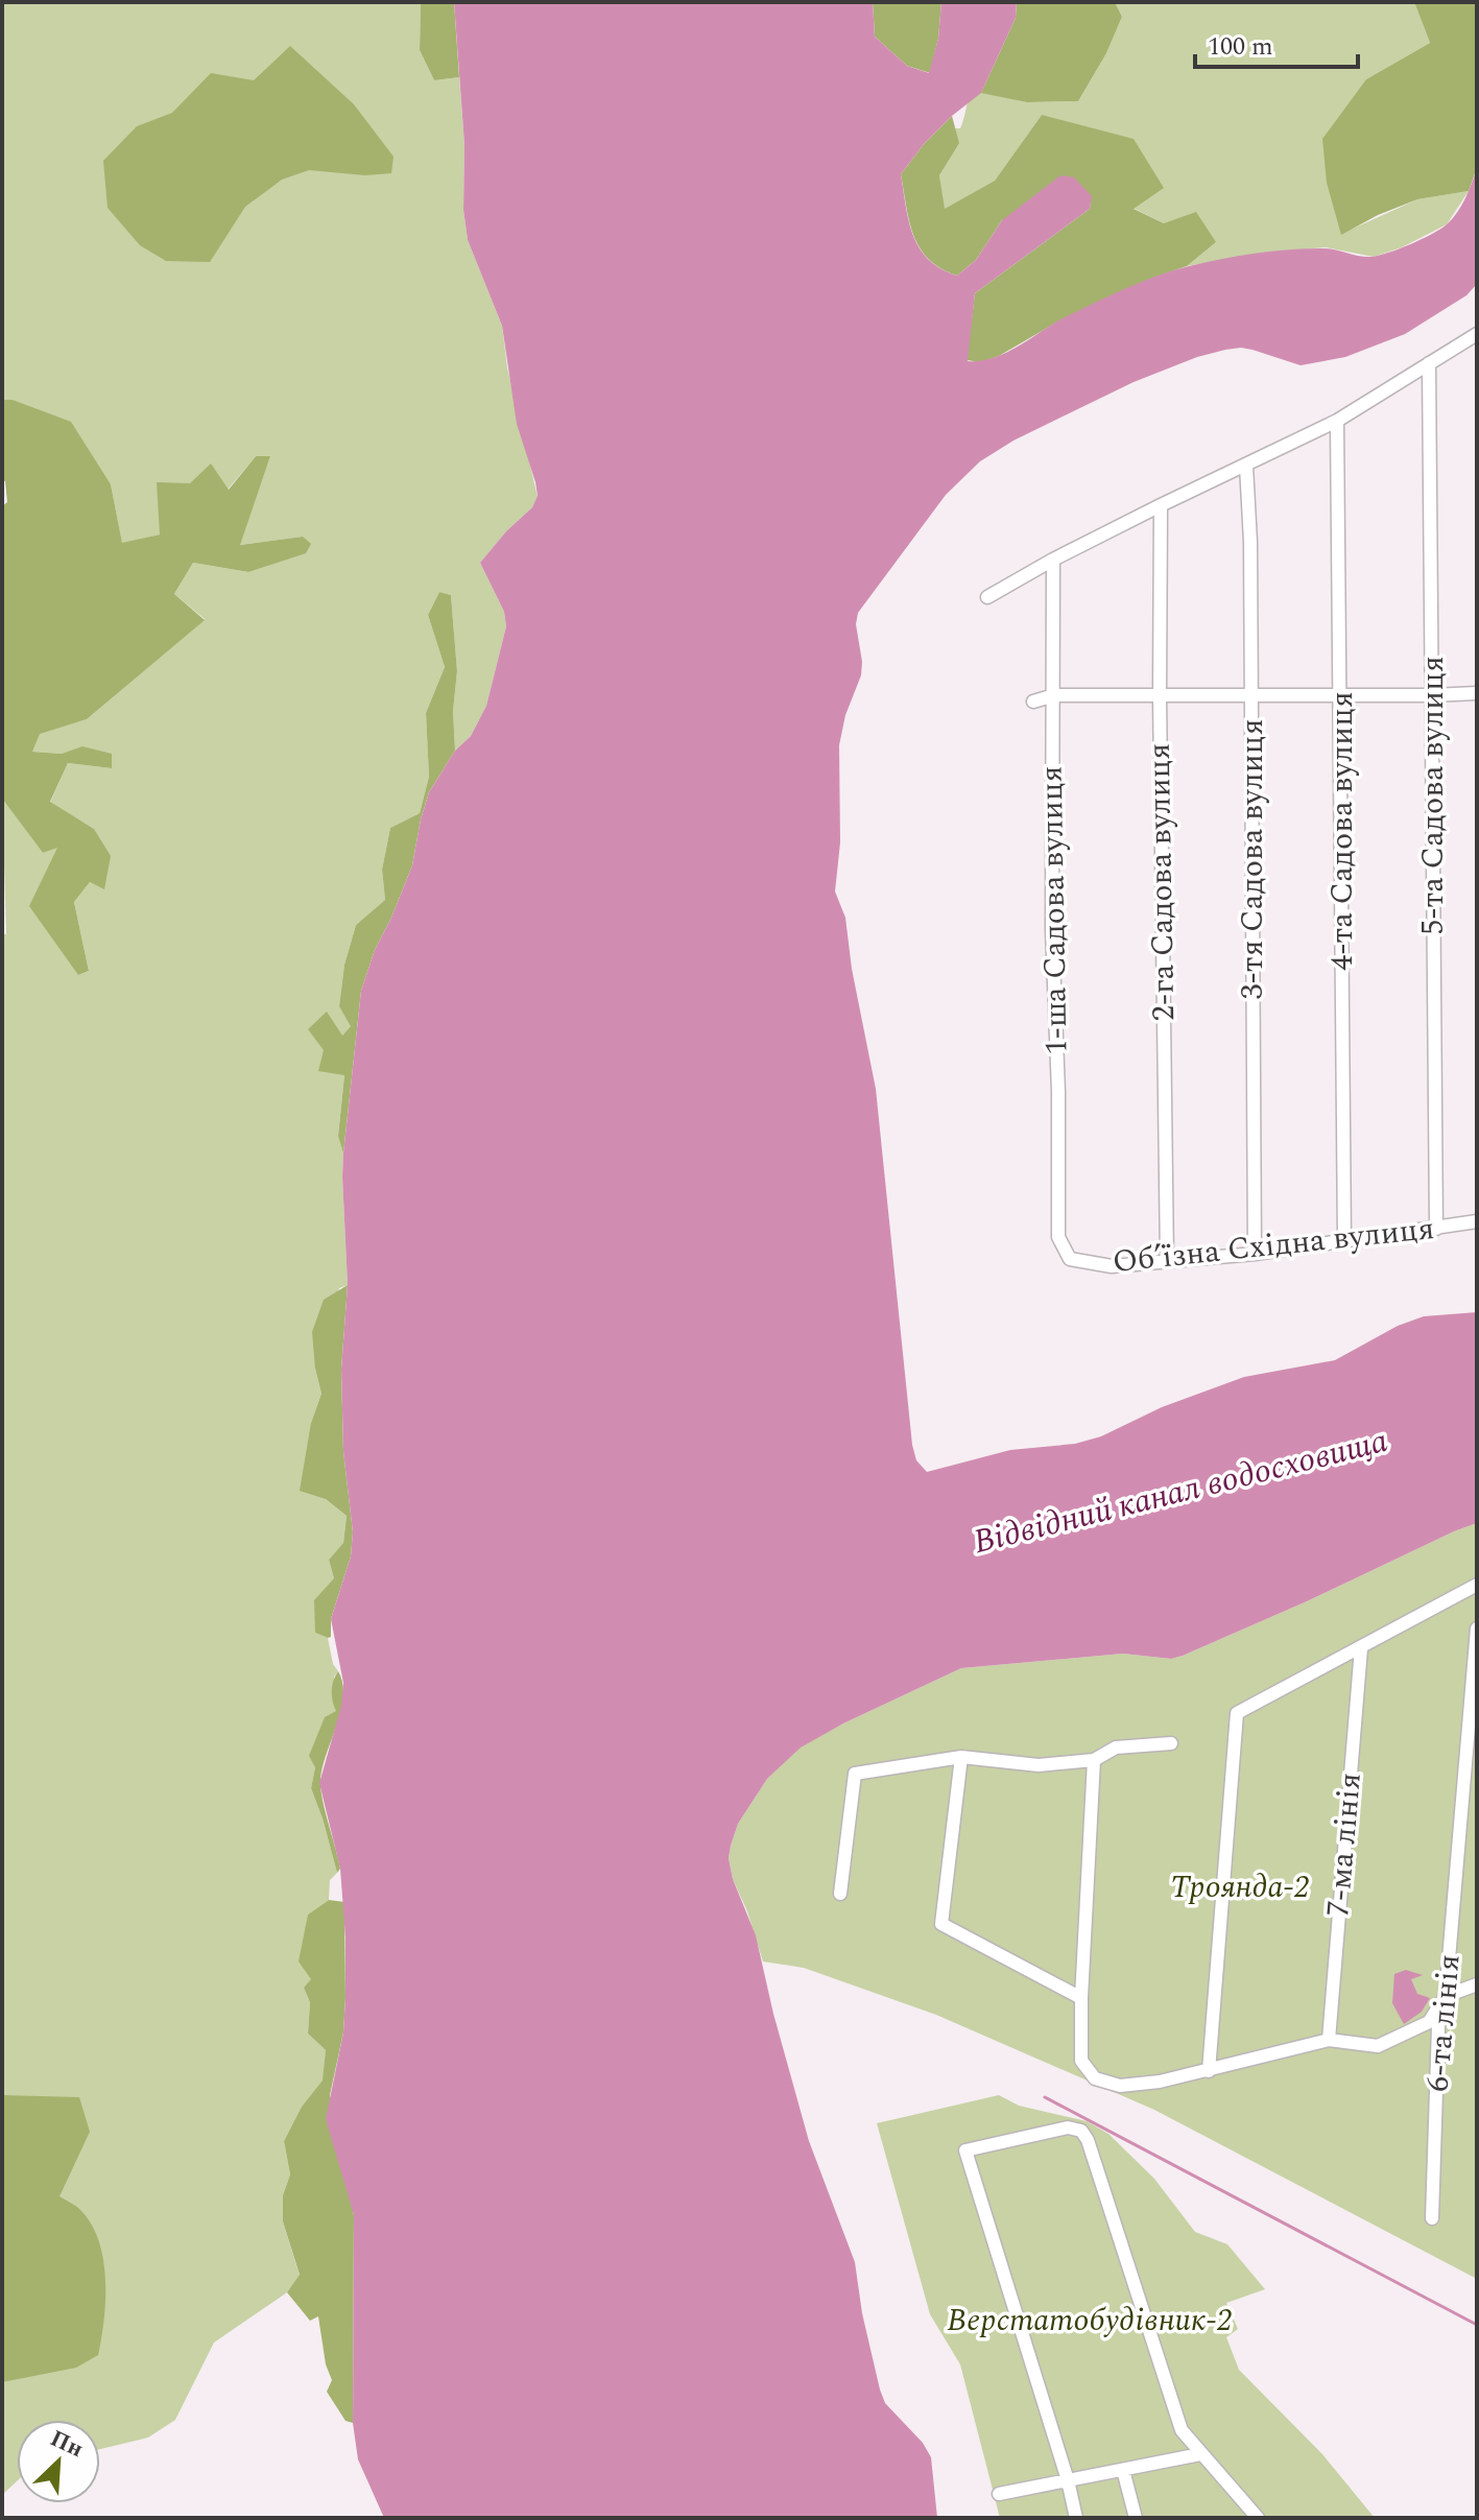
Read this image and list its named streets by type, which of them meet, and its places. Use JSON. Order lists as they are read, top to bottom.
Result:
{
  "streets": {
    "street": [
      "5-та Садова вулиця",
      "4-та Садова вулиця",
      "3-тя Садова вулиця",
      "2-га Садова вулиця",
      "1-ша Садова вулиця",
      "Обʼїзна Східна вулиця",
      "7-ма лінія",
      "6-та лінія"
    ]
  },
  "crossings": [
    ["5-та Садова вулиця", "Обʼїзна Східна вулиця"],
    ["4-та Садова вулиця", "Обʼїзна Східна вулиця"],
    ["3-тя Садова вулиця", "Обʼїзна Східна вулиця"],
    ["2-га Садова вулиця", "Обʼїзна Східна вулиця"],
    ["1-ша Садова вулиця", "Обʼїзна Східна вулиця"]
  ],
  "water": ["Відвідний канал водосховища"],
  "parks": ["Троянда-2", "Верстатобудівник-2"],
  "scale_bar": "100 m",
  "north": "top right"
}
